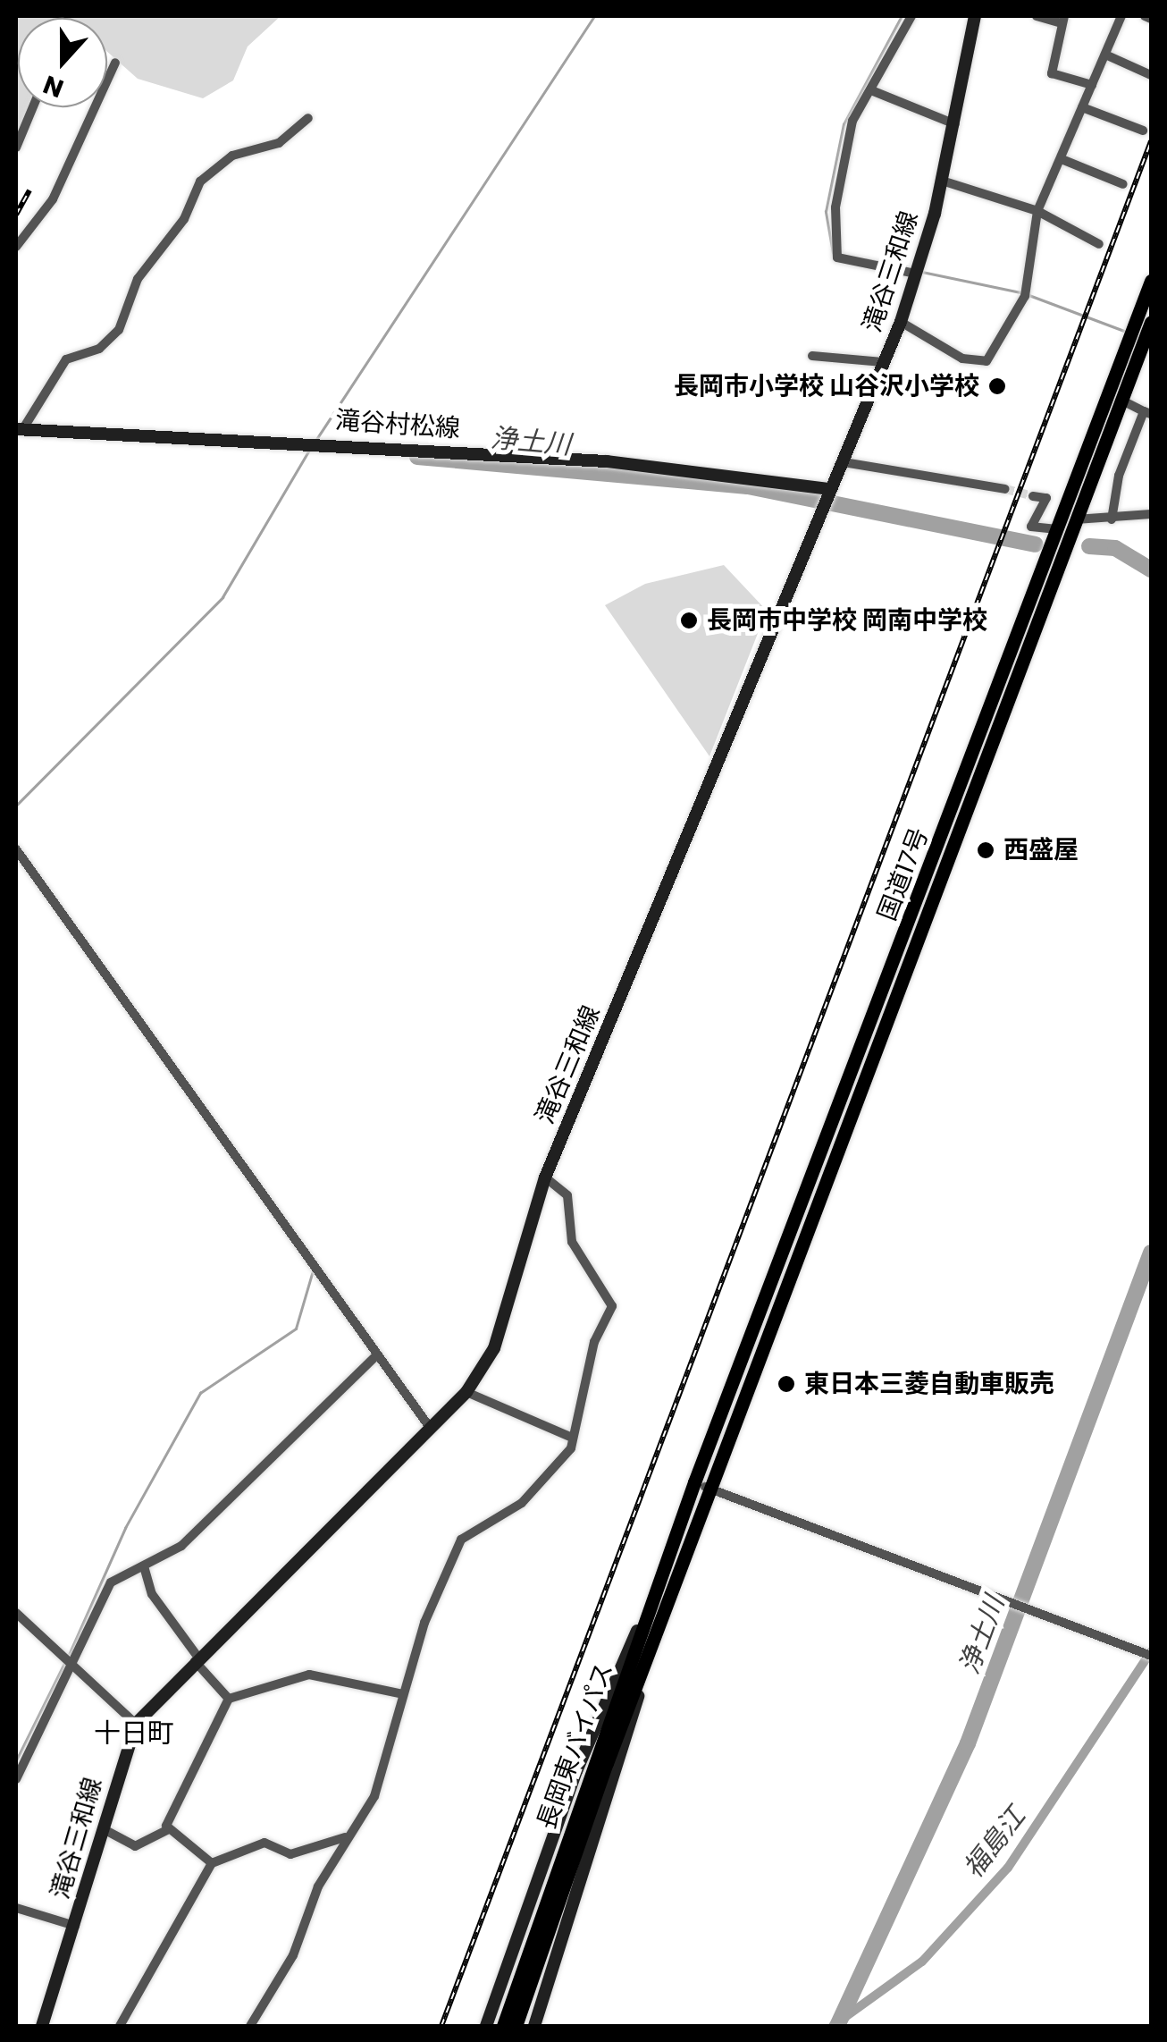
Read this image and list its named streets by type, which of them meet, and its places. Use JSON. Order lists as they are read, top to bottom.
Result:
{
  "streets": {
    "highway": ["国道17号", "長岡東バイパス"],
    "main road": ["滝谷三和線", "滝谷村松線"]
  },
  "crossings": [
    ["滝谷三和線", "滝谷村松線"],
    ["国道17号", "長岡東バイパス"]
  ],
  "districts": ["十日町"],
  "water": ["浄土川", "福島江"],
  "places": [
    "長岡市小学校 山谷沢小学校",
    "長岡市中学校 岡南中学校",
    "西盛屋",
    "東日本三菱自動車販売"
  ],
  "north": "bottom"
}
